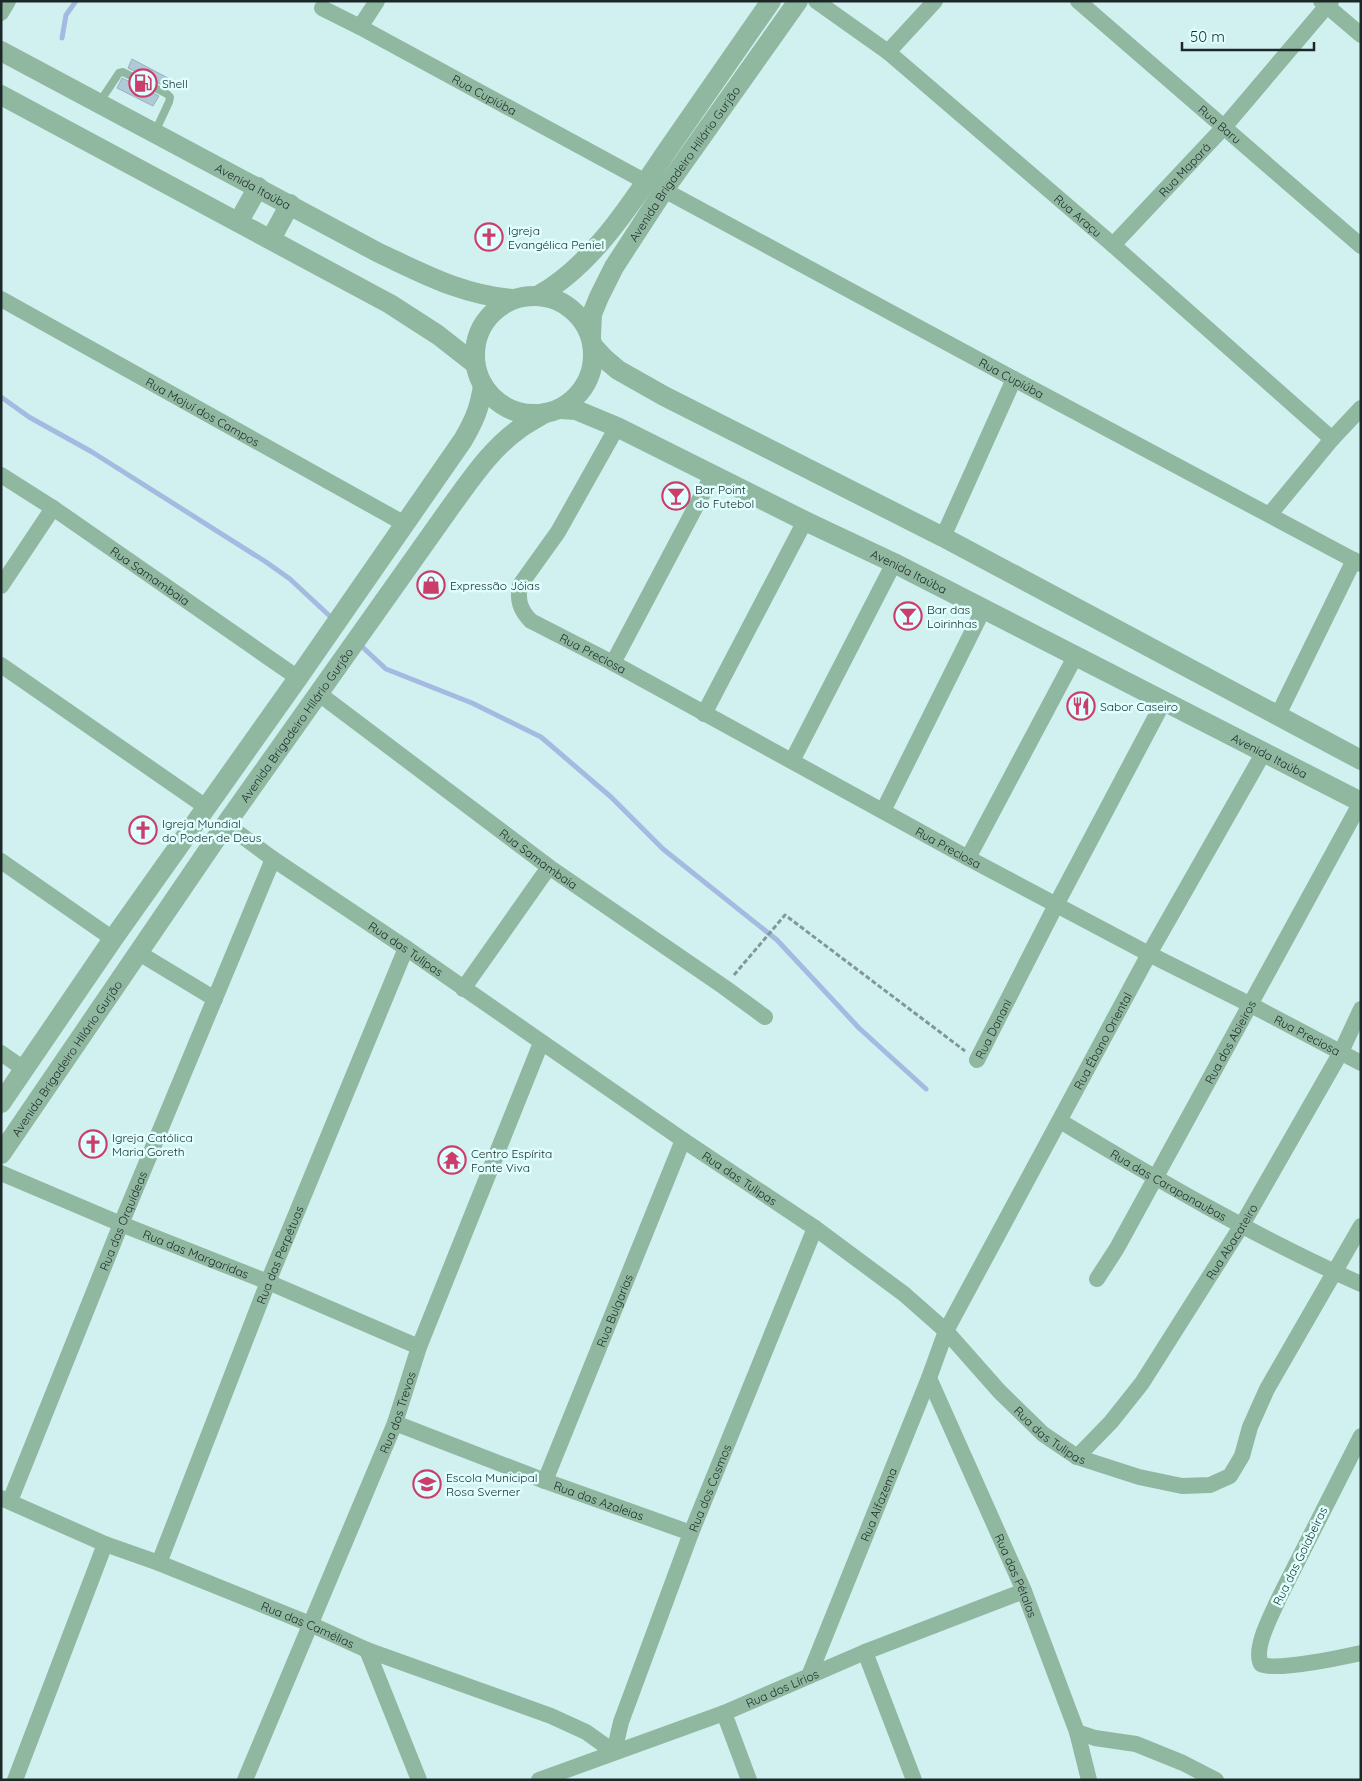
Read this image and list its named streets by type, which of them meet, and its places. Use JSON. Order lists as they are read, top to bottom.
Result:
{
  "streets": {
    "street": [
      "Rua Cupiúba",
      "Rua Baru",
      "Avenida Brigadeiro Hilário Gurjão",
      "Rua Mapará",
      "Avenida Itaúba",
      "Rua Araçu",
      "Rua Mojuí dos Campos",
      "Rua Samambaia",
      "Rua Preciosa",
      "Rua das Tulipas",
      "Rua Danani",
      "Rua Ébano Oriental",
      "Rua dos Abieiros",
      "Rua das Carapanaubas",
      "Rua das Orquídeas",
      "Rua Abacateiro",
      "Rua das Margaridas",
      "Rua das Perpétuas",
      "Rua Bulgarias",
      "Rua dos Trevos",
      "Rua dos Cosmos",
      "Rua das Azaleias",
      "Rua Alfazema",
      "Rua das Goiabeiras",
      "Rua das Pétalas",
      "Rua das Camélias",
      "Rua dos Lírios"
    ]
  },
  "crossings": [
    ["Rua Cupiúba", "Avenida Brigadeiro Hilário Gurjão"],
    ["Rua Baru", "Rua Mapará"],
    ["Avenida Brigadeiro Hilário Gurjão", "Avenida Itaúba"],
    ["Avenida Brigadeiro Hilário Gurjão", "Rua Mojuí dos Campos"],
    ["Avenida Brigadeiro Hilário Gurjão", "Rua Samambaia"],
    ["Avenida Brigadeiro Hilário Gurjão", "Rua das Tulipas"],
    ["Rua Mapará", "Rua Araçu"],
    ["Avenida Itaúba", "Rua Preciosa"],
    ["Avenida Itaúba", "Rua Danani"],
    ["Avenida Itaúba", "Rua Ébano Oriental"],
    ["Avenida Itaúba", "Rua dos Abieiros"],
    ["Rua Samambaia", "Rua Danani"],
    ["Rua Preciosa", "Rua Danani"],
    ["Rua Preciosa", "Rua Ébano Oriental"],
    ["Rua Preciosa", "Rua dos Abieiros"],
    ["Rua Preciosa", "Rua Abacateiro"],
    ["Rua das Tulipas", "Rua Ébano Oriental"],
    ["Rua das Tulipas", "Rua das Carapanaubas"],
    ["Rua das Tulipas", "Rua das Orquídeas"],
    ["Rua das Tulipas", "Rua Abacateiro"],
    ["Rua das Tulipas", "Rua das Perpétuas"],
    ["Rua das Tulipas", "Rua Bulgarias"],
    ["Rua das Tulipas", "Rua dos Trevos"],
    ["Rua das Tulipas", "Rua dos Cosmos"],
    ["Rua das Tulipas", "Rua Alfazema"],
    ["Rua Ébano Oriental", "Rua das Carapanaubas"],
    ["Rua Ébano Oriental", "Rua Alfazema"],
    ["Rua dos Abieiros", "Rua das Carapanaubas"],
    ["Rua das Carapanaubas", "Rua Abacateiro"],
    ["Rua das Orquídeas", "Rua das Margaridas"],
    ["Rua das Orquídeas", "Rua das Camélias"],
    ["Rua das Margaridas", "Rua das Perpétuas"],
    ["Rua das Margaridas", "Rua dos Trevos"],
    ["Rua das Perpétuas", "Rua das Camélias"],
    ["Rua Bulgarias", "Rua das Azaleias"],
    ["Rua dos Trevos", "Rua das Azaleias"],
    ["Rua dos Trevos", "Rua das Camélias"],
    ["Rua dos Cosmos", "Rua das Azaleias"],
    ["Rua dos Cosmos", "Rua das Camélias"],
    ["Rua dos Cosmos", "Rua dos Lírios"],
    ["Rua Alfazema", "Rua das Pétalas"],
    ["Rua Alfazema", "Rua dos Lírios"],
    ["Rua das Pétalas", "Rua dos Lírios"],
    ["Rua das Camélias", "Rua dos Lírios"]
  ],
  "places": {
    "fuel station": ["Shell"],
    "church": ["Igreja Evangélica Peniel", "Igreja Mundial do Poder de Deus", "Igreja Católica Maria Goreth"],
    "bar": ["Bar Point do Futebol", "Bar das Loirinhas"],
    "shop": ["Expressão Jóias"],
    "restaurant": ["Sabor Caseiro"],
    "temple": ["Centro Espírita Fonte Viva"],
    "school or university": ["Escola Municipal Rosa Sverner"]
  },
  "scale_bar": "50 m"
}
